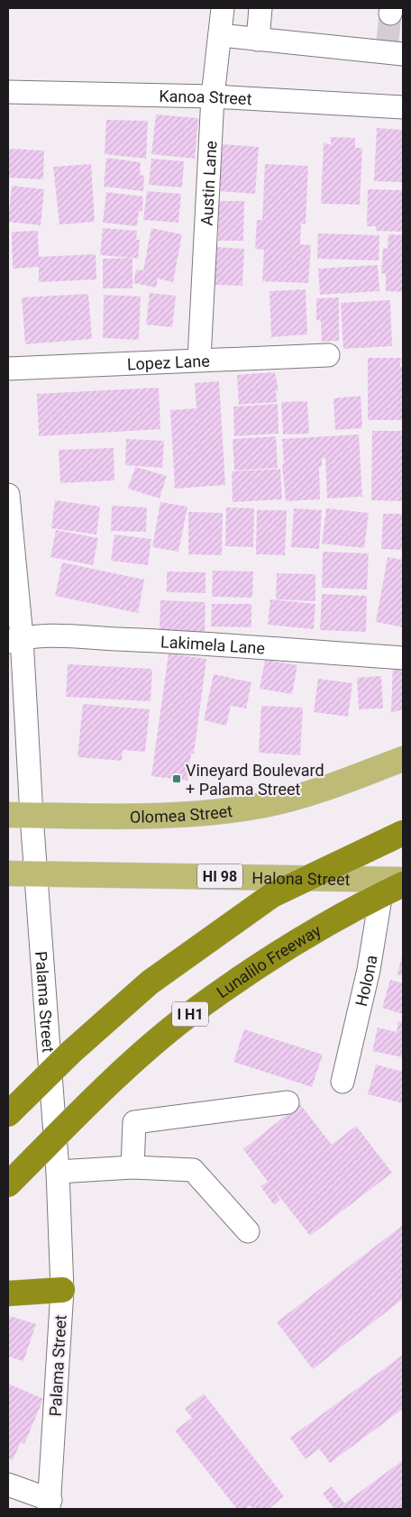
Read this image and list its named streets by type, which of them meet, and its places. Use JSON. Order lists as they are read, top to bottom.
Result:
{
  "streets": {
    "highway": ["Lunalilo Freeway", "I H1"],
    "main road": ["Olomea Street", "HI 98", "Halona Street"],
    "street": [
      "Kanoa Street",
      "Austin Lane",
      "Lopez Lane",
      "Lakimela Lane",
      "Holona",
      "Palama Street"
    ]
  },
  "crossings": [
    ["Kanoa Street", "Austin Lane"],
    ["Austin Lane", "Lopez Lane"],
    ["Lakimela Lane", "Palama Street"],
    ["Olomea Street", "Palama Street"],
    ["HI 98", "Halona Street"],
    ["HI 98", "Palama Street"],
    ["Halona Street", "Lunalilo Freeway"],
    ["Halona Street", "Holona"],
    ["Halona Street", "Palama Street"],
    ["Lunalilo Freeway", "Holona"]
  ],
  "places": {
    "transit": ["Vineyard Boulevard + Palama Street"]
  }
}
